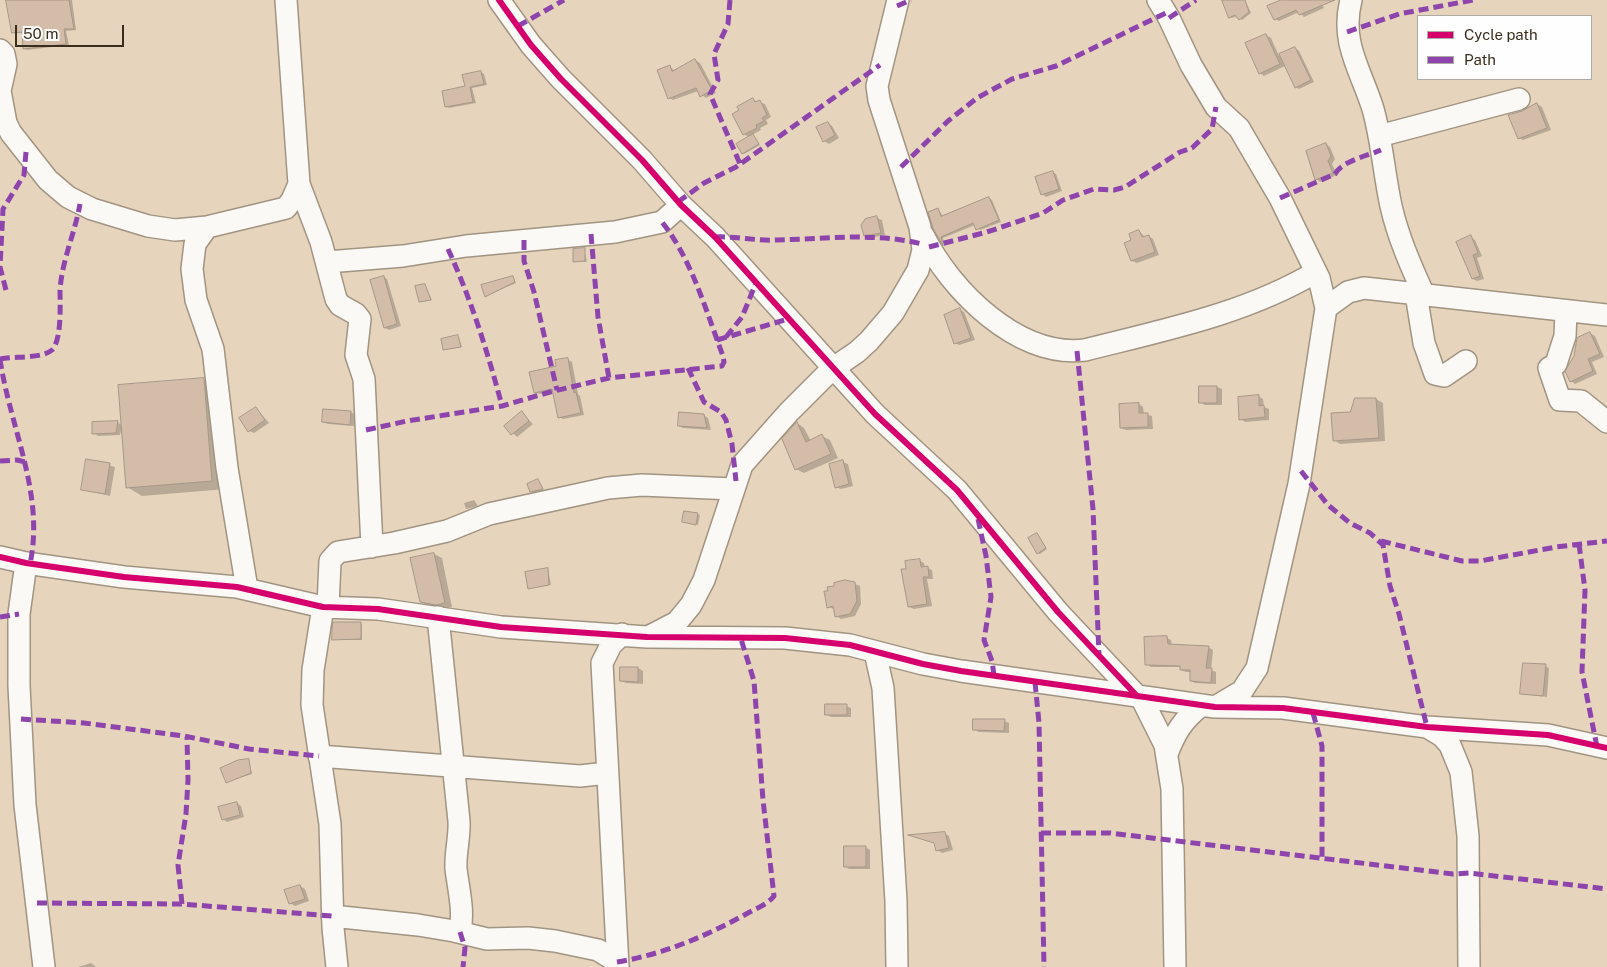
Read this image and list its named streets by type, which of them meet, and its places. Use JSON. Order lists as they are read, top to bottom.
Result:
{
  "legend": ["Cycle path", "Path"],
  "scale_bar": "50 m"
}
